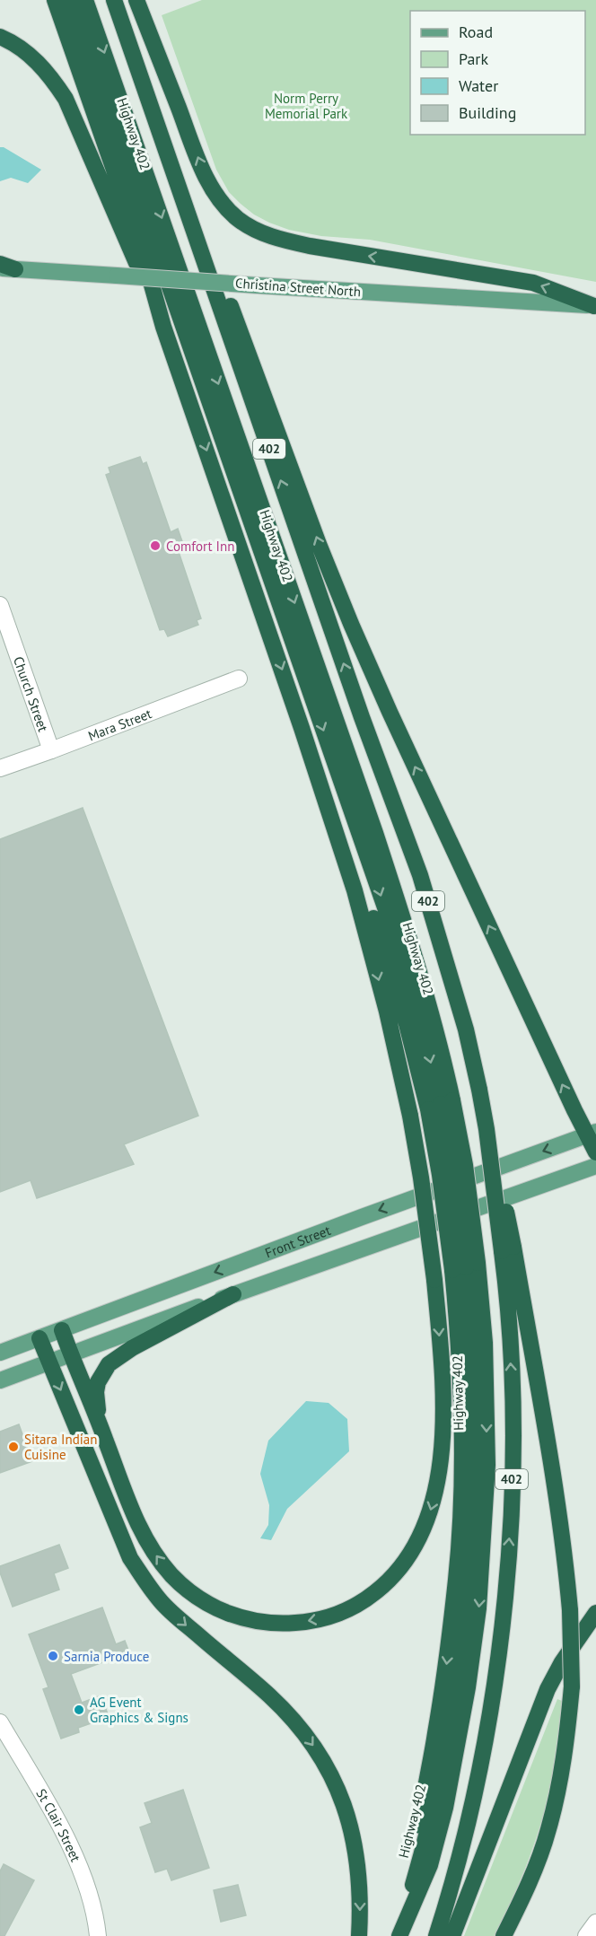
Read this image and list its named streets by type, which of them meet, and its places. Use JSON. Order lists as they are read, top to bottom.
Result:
{
  "streets": {
    "highway": ["Highway 402", "402"],
    "main road": ["Christina Street North", "Front Street"],
    "street": ["Church Street", "Mara Street", "St Clair Street"]
  },
  "crossings": [
    ["Church Street", "Mara Street"]
  ],
  "parks": ["Norm Perry Memorial Park"],
  "places": [
    "Comfort Inn",
    "Sitara Indian Cuisine",
    "Sarnia Produce",
    "AG Event Graphics & Signs"
  ],
  "legend": [
    "Road",
    "Park",
    "Water",
    "Building"
  ]
}
